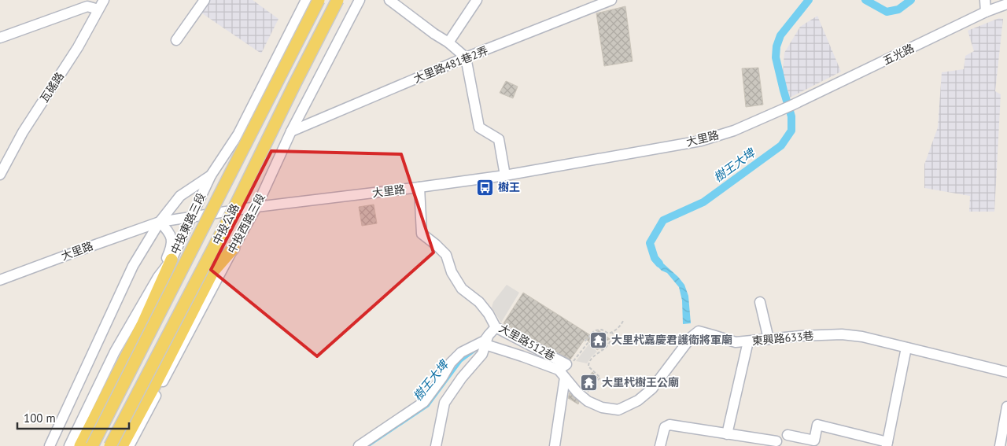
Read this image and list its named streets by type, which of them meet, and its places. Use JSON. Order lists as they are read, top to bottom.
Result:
{
  "streets": {
    "main road": ["中投公路"],
    "street": [
      "五光路",
      "大里路481巷2弄",
      "瓦磘路",
      "大里路",
      "中投東路三段",
      "中投西路三段",
      "東興路633巷",
      "大里路512巷"
    ]
  },
  "crossings": [
    ["五光路", "大里路"],
    ["大里路481巷2弄", "中投西路三段"],
    ["大里路", "中投東路三段"],
    ["大里路", "中投西路三段"],
    ["大里路", "大里路512巷"],
    ["東興路633巷", "大里路512巷"]
  ],
  "water": ["樹王大埤"],
  "places": {
    "bus stop": ["樹王"],
    "temple": ["大里杙嘉慶君護衛將軍廟", "大里杙樹王公廟"]
  },
  "scale_bar": "100 m"
}
